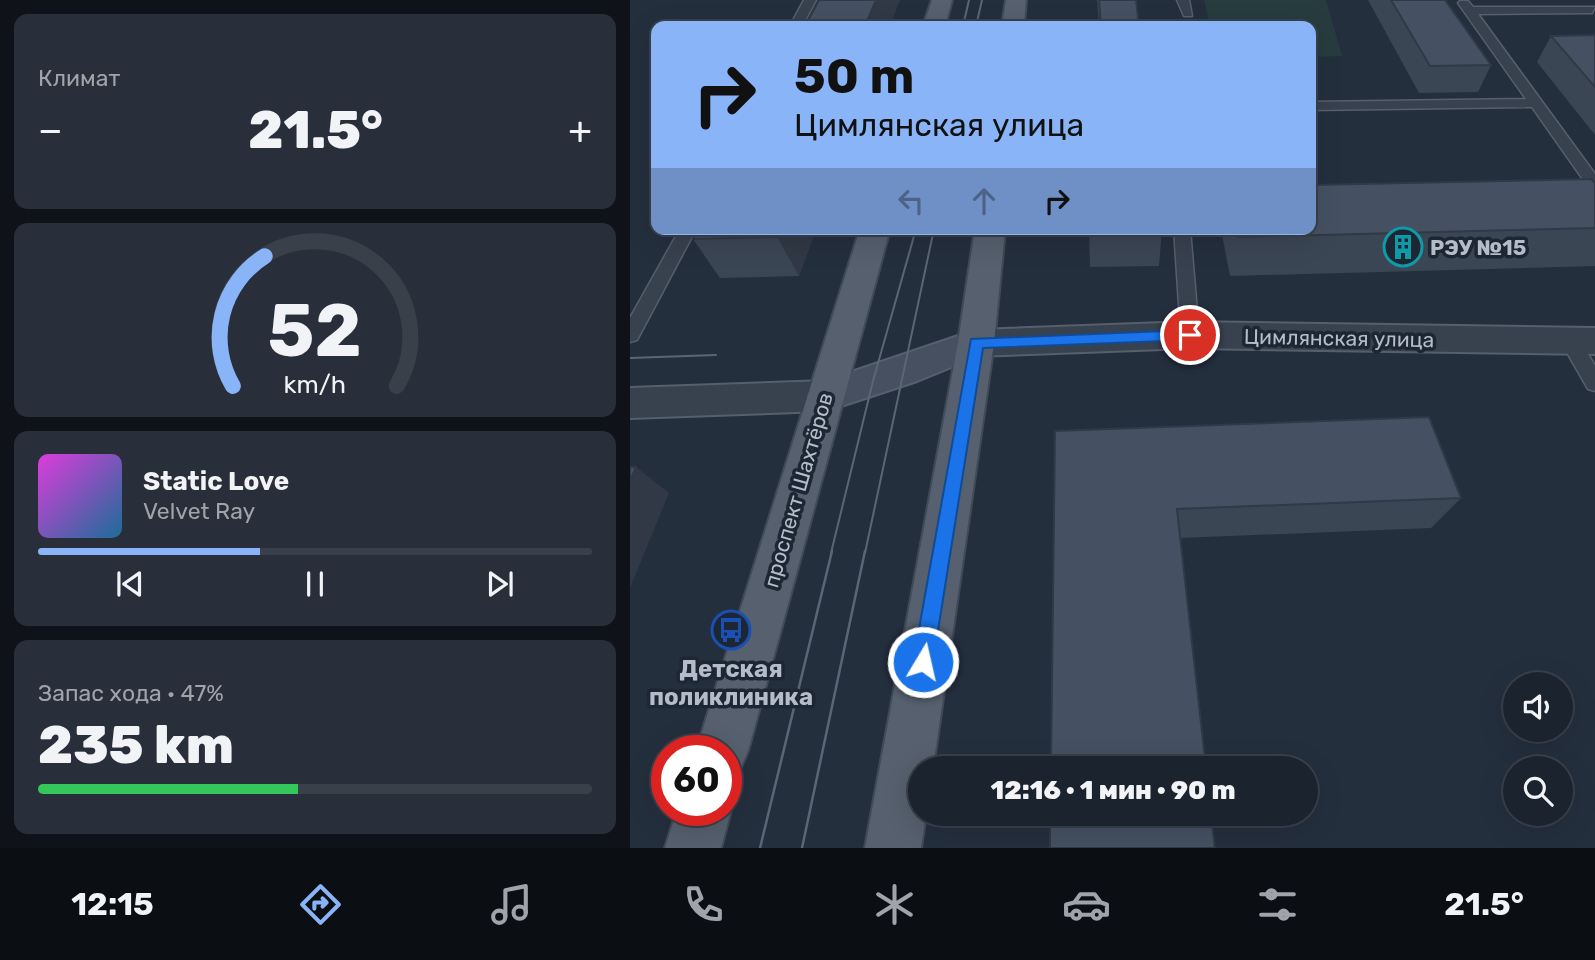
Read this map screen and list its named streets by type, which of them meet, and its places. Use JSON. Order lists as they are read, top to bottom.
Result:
{
  "streets": {
    "main road": ["Цимлянская улица", "проспект Шахтёров"]
  },
  "crossings": [
    ["Цимлянская улица", "проспект Шахтёров"]
  ],
  "places": {
    "building": ["РЭУ №15"],
    "bus stop": ["Детская поликлиника"]
  },
  "page": {
    "tile": [
      "Климат",
      ["Запас хода · 47%", "235 km"]
    ],
    "turn": ["50 m", "Цимлянская улица"],
    "heat": ["−", "21.5°", "+"],
    "song": ["Static Love", "Velvet Ray"],
    "limit": "60",
    "trip": "12:16 · 1 мин · 90 m",
    "tabs": ["12:15", "21.5°"],
    "gauge": ["52", "km/h"]
  }
}
